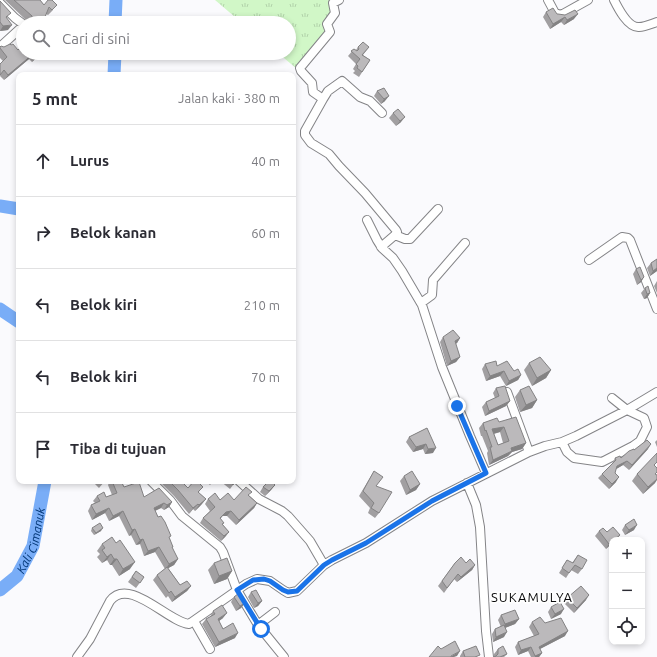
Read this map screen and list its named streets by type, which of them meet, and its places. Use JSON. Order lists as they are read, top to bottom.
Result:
{
  "districts": ["SUKAMULYA"],
  "water": ["Kali Cimanuk"],
  "page": {
    "search": "Cari di sini",
    "heading": ["5 mnt", "Jalan kaki · 380 m"],
    "list": [
      ["Lurus", "40 m"],
      ["Belok kanan", "60 m"],
      ["Belok kiri", "210 m"],
      ["Belok kiri", "70 m"],
      "Tiba di tujuan"
    ],
    "map_buttons": ["+", "−"]
  }
}
